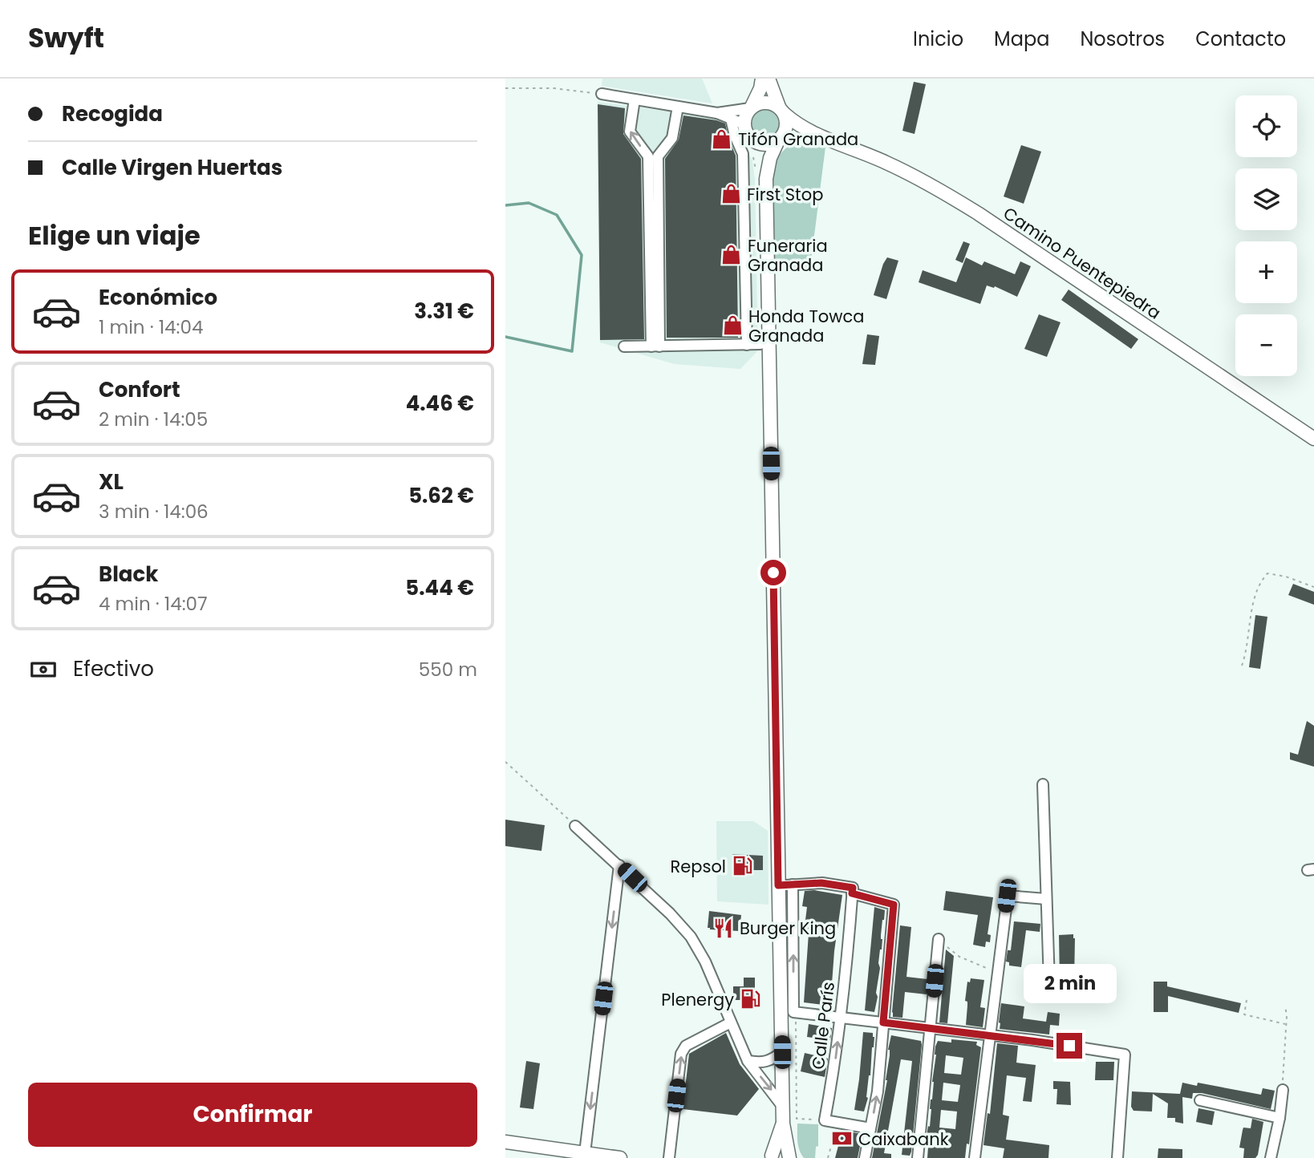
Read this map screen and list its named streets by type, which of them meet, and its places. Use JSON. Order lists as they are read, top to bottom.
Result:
{
  "streets": {
    "street": ["Camino Puentepiedra", "Calle París"]
  },
  "places": {
    "shop": [
      "Tifón Granada",
      "First Stop",
      "Funeraria Granada",
      "Honda Towca Granada"
    ],
    "fuel station": ["Repsol", "Plenergy"],
    "restaurant": ["Burger King"],
    "bank": ["Caixabank"]
  },
  "page": {
    "header": "Swyft",
    "nav": [
      "Inicio",
      "Mapa",
      "Nosotros",
      "Contacto"
    ],
    "banner": ["Recogida", "Calle Virgen Huertas"],
    "map_buttons": ["+", "−"],
    "heading": "Elige un viaje",
    "list": [
      {
        "name": "Económico",
        "note": "1 min · 14:04",
        "value": "3.31 €"
      },
      {
        "name": "Confort",
        "note": "2 min · 14:05",
        "value": "4.46 €"
      },
      {
        "name": "XL",
        "note": "3 min · 14:06",
        "value": "5.62 €"
      },
      {
        "name": "Black",
        "note": "4 min · 14:07",
        "value": "5.44 €"
      }
    ],
    "pay": ["Efectivo", "550 m"],
    "bubble": "2 min",
    "buttons": "Confirmar"
  }
}
